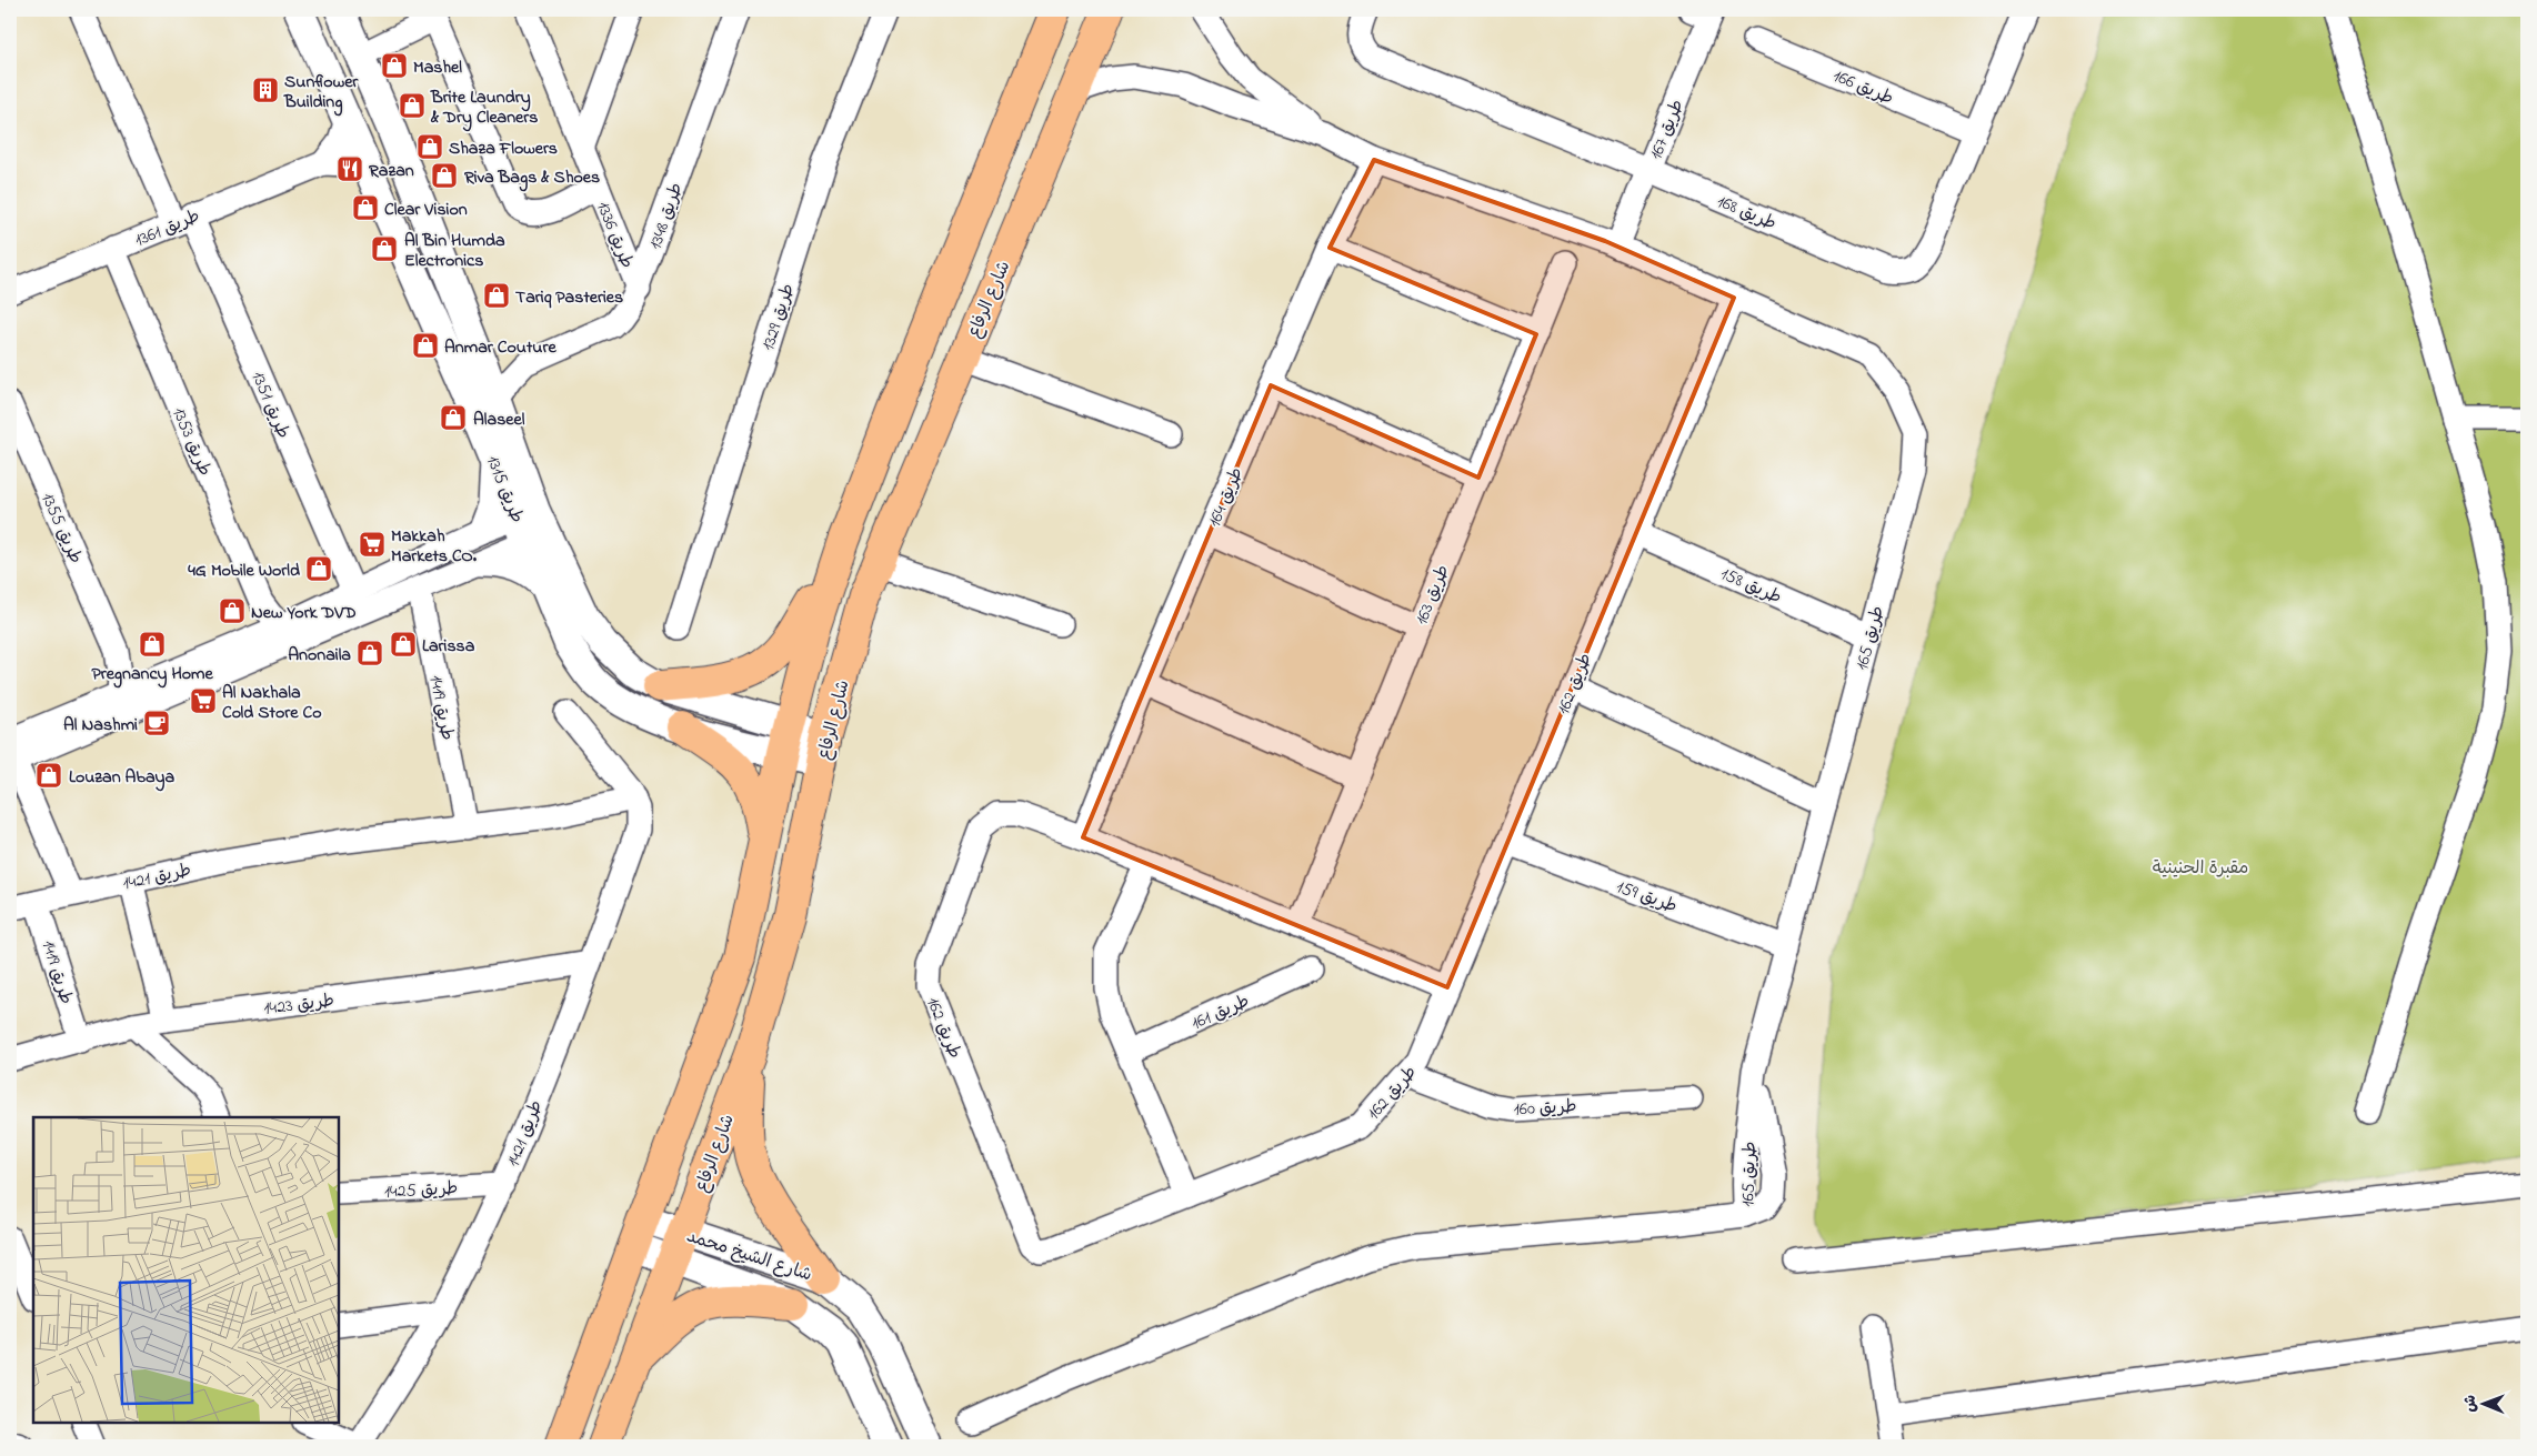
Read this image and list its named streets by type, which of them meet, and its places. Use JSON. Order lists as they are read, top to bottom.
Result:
{
  "streets": {
    "main road": ["شارع الرفاع"],
    "street": [
      "طريق 166",
      "طريق 167",
      "طريق 168",
      "طريق 1348",
      "طريق 1361",
      "طريق 1336",
      "طريق 1329",
      "طريق 1351",
      "طريق 1353",
      "طريق 1315",
      "طريق 164",
      "طريق 1355",
      "طريق 158",
      "طريق 163",
      "طريق 165",
      "طريق 162",
      "طريق 1419",
      "طريق 1421",
      "طريق 159",
      "طريق 1423",
      "طريق 161",
      "طريق 160",
      "طريق 1425",
      "شارع الشيخ محمد"
    ]
  },
  "crossings": [
    ["طريق 166", "طريق 168"],
    ["طريق 167", "طريق 168"],
    ["طريق 167", "طريق 165"],
    ["طريق 1348", "طريق 1336"],
    ["طريق 1348", "طريق 1315"],
    ["طريق 1361", "طريق 1351"],
    ["طريق 1361", "طريق 1353"],
    ["طريق 1361", "طريق 1315"],
    ["شارع الرفاع", "طريق 1315"],
    ["شارع الرفاع", "شارع الشيخ محمد"],
    ["طريق 164", "طريق 165"],
    ["طريق 164", "طريق 162"],
    ["طريق 158", "طريق 165"],
    ["طريق 158", "طريق 162"],
    ["طريق 165", "طريق 162"],
    ["طريق 165", "طريق 159"],
    ["طريق 162", "طريق 159"],
    ["طريق 162", "طريق 160"],
    ["طريق 1419", "طريق 1421"],
    ["طريق 1419", "طريق 1423"],
    ["طريق 1421", "طريق 1423"],
    ["طريق 1421", "طريق 1425"]
  ],
  "parks": ["مقبرة الحنينية"],
  "places": {
    "shop": [
      "Mashel",
      "Brite Laundry & Dry Cleaners",
      "Shaza Flowers",
      "Riva Bags & Shoes",
      "Clear Vision",
      "Al Bin Humda Electronics",
      "Tariq Pasteries",
      "Anmar Couture",
      "Alaseel",
      "4G Mobile World",
      "New York DVD",
      "Pregnancy Home",
      "Larissa",
      "Anonaila",
      "Louzan Abaya"
    ],
    "building": ["Sunflower Building"],
    "restaurant": ["Razan"],
    "supermarket": ["Makkah Markets CO.", "Al Nakhala Cold Store Co"],
    "cafe": ["Al Nashmi"]
  },
  "north": "left"
}
